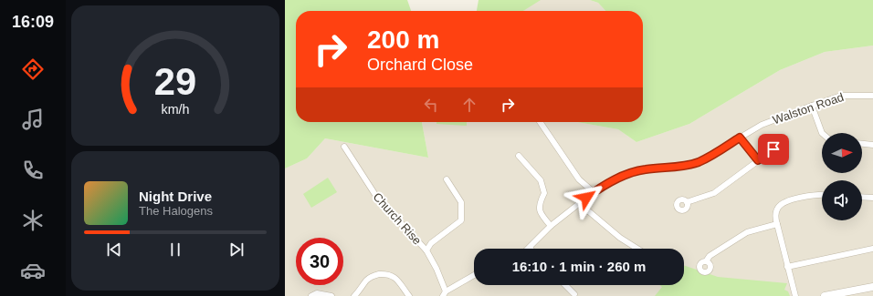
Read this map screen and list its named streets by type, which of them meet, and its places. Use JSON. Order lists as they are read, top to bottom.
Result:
{
  "streets": {
    "street": ["Walston Road", "Church Rise"]
  },
  "north": "right",
  "page": {
    "tabs": "16:09",
    "turn": ["200 m", "Orchard Close"],
    "song": ["Night Drive", "The Halogens"],
    "limit": "30",
    "trip": "16:10 · 1 min · 260 m",
    "gauge": ["29", "km/h"]
  }
}
